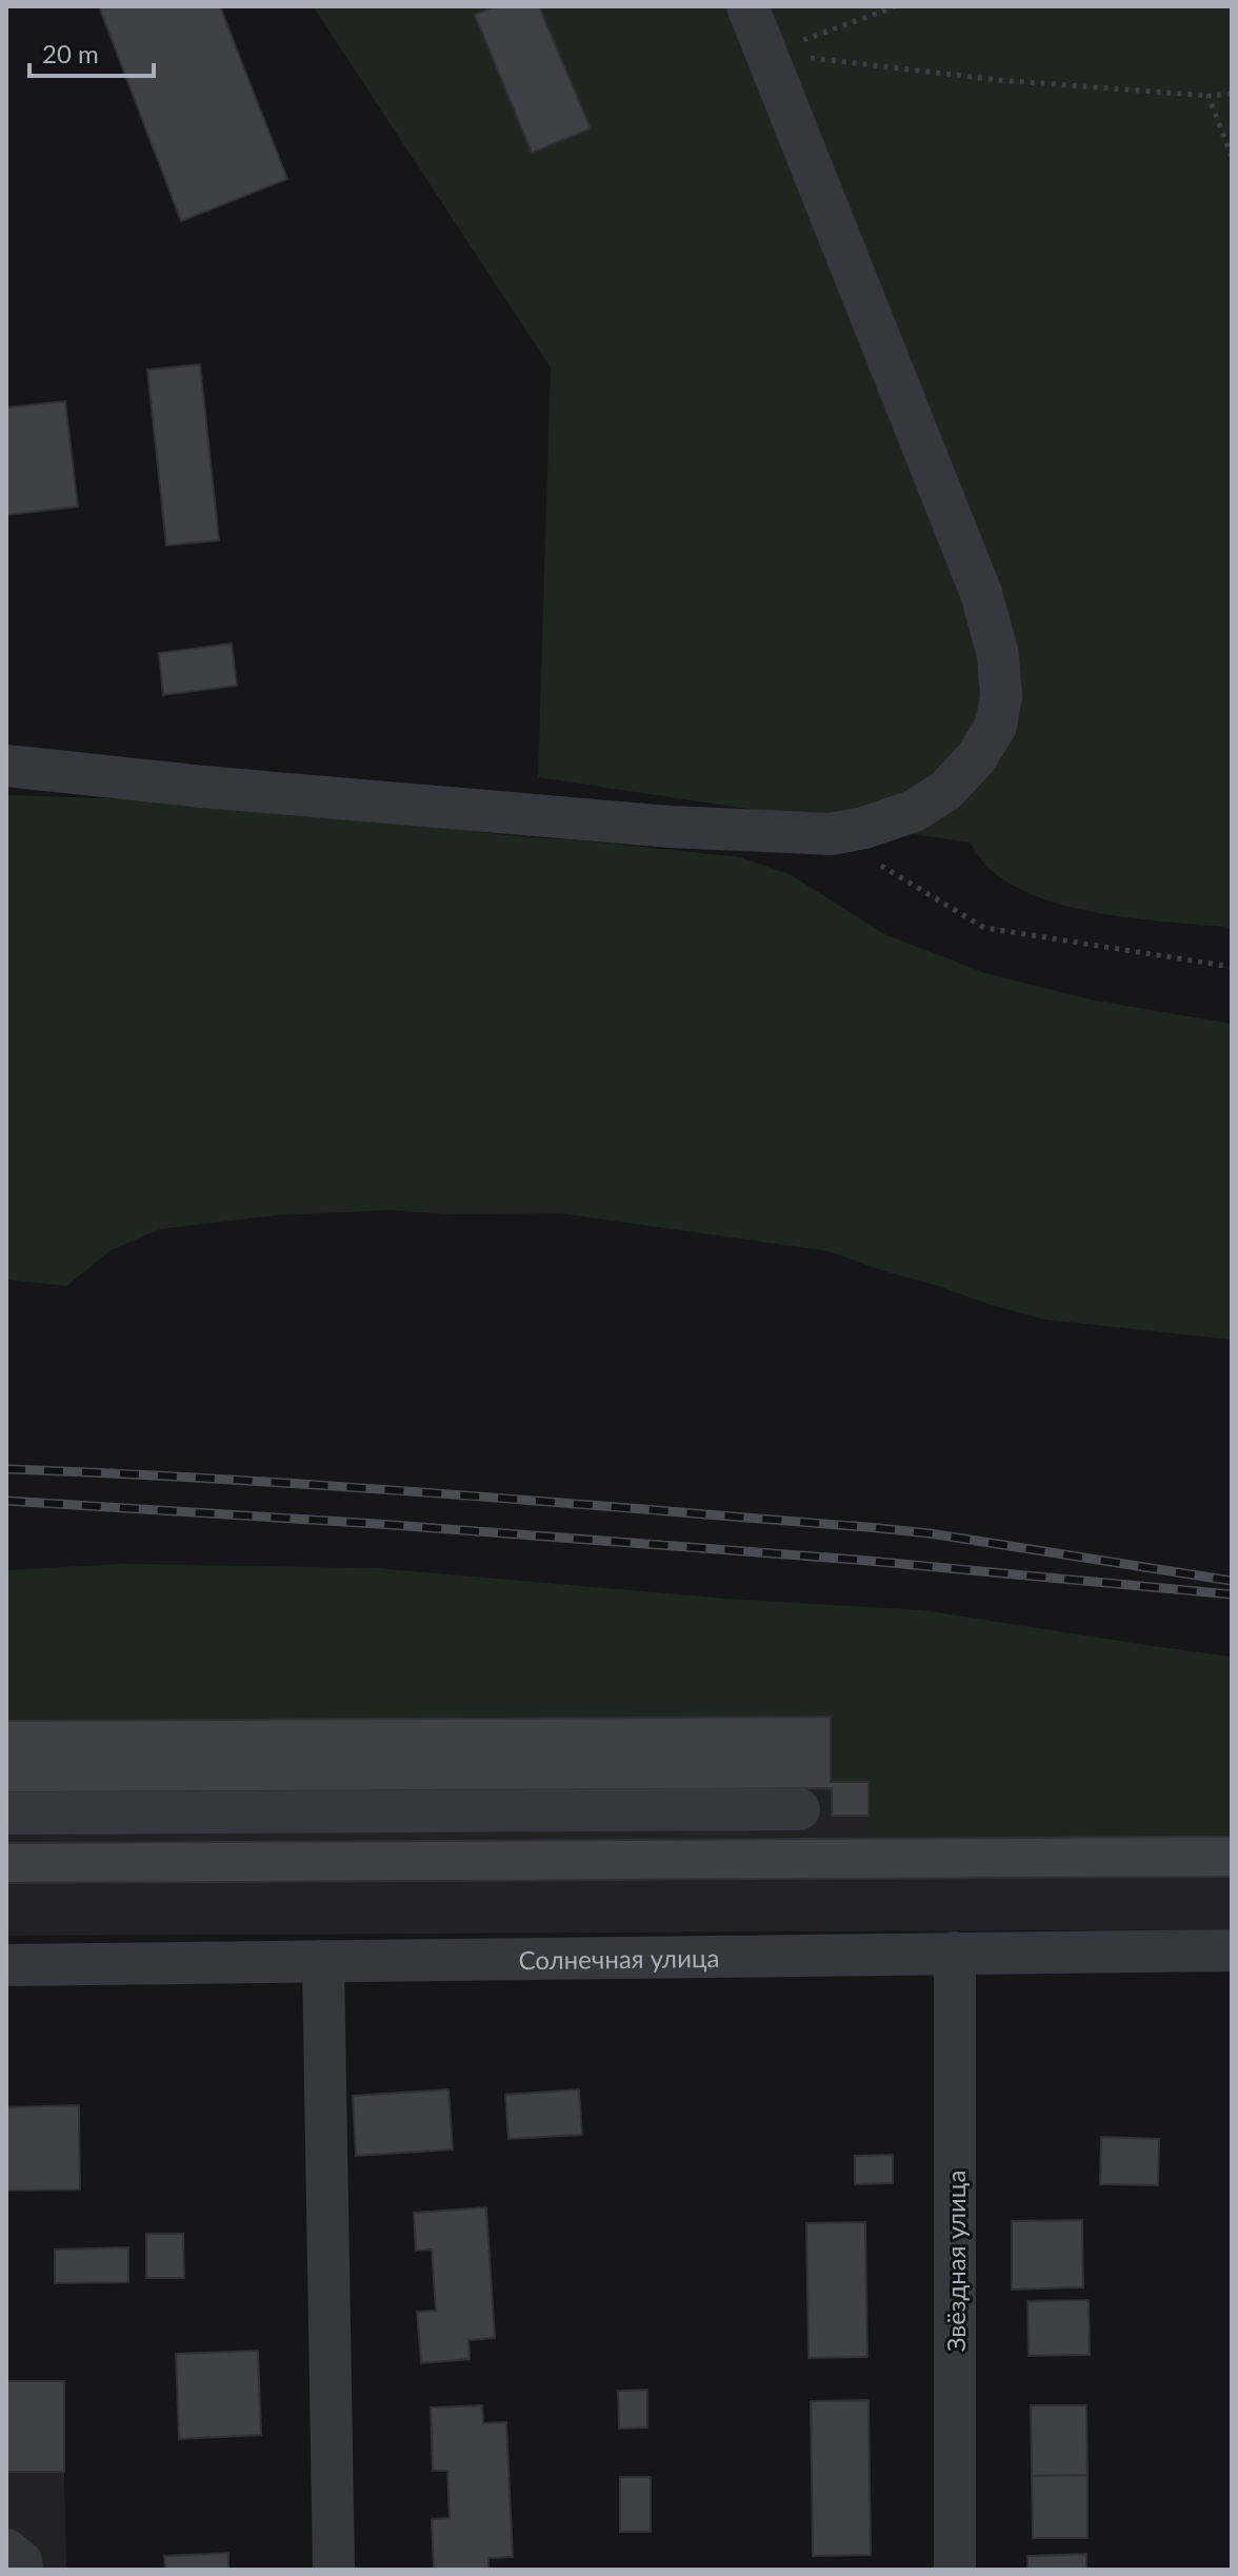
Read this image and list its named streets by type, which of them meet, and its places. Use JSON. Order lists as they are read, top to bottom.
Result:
{
  "streets": {
    "street": ["Солнечная улица", "Звёздная улица"]
  },
  "crossings": [
    ["Солнечная улица", "Звёздная улица"]
  ],
  "scale_bar": "20 m"
}
